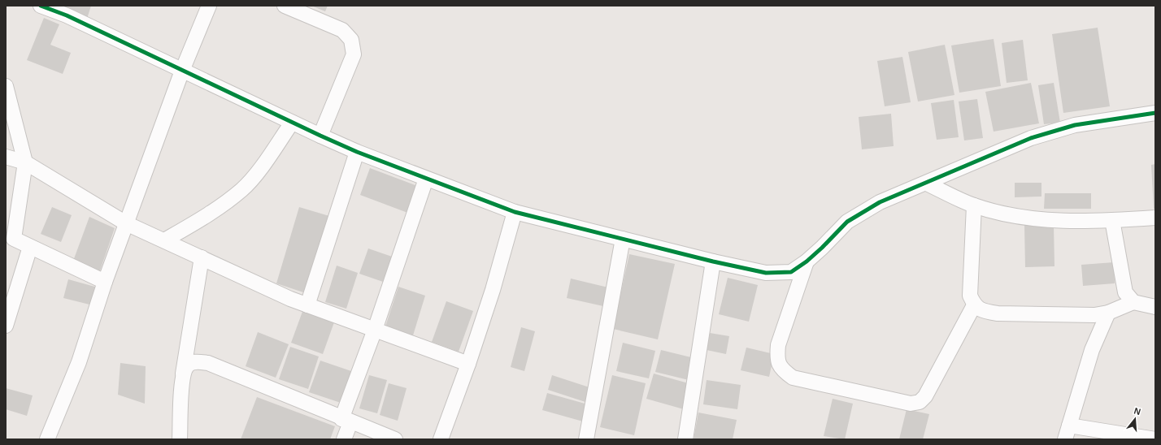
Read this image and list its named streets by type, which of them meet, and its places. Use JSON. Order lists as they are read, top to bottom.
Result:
{
  "north": "top"
}
